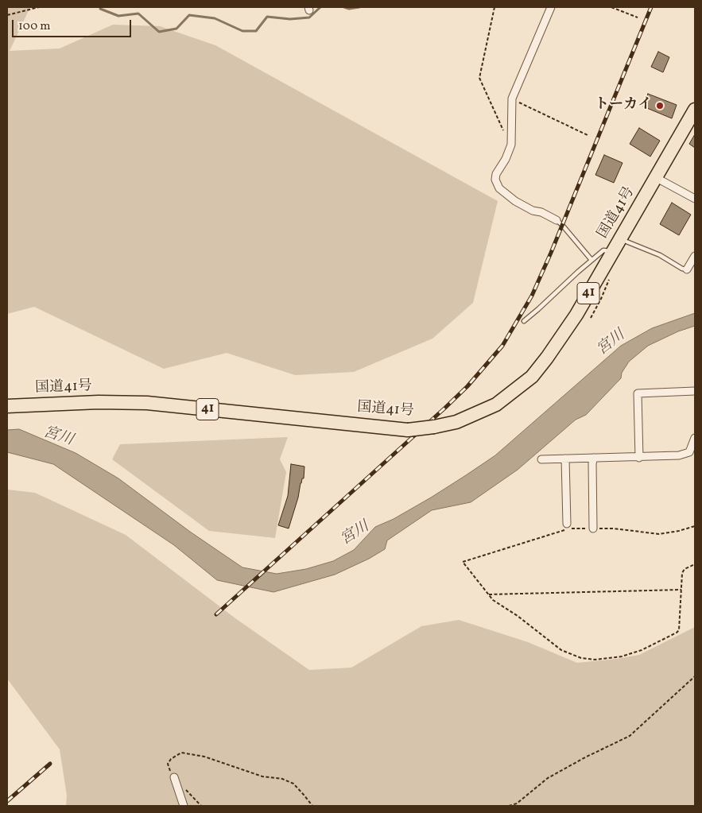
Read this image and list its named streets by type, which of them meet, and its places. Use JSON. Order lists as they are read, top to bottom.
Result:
{
  "streets": {
    "highway": ["国道41号", "41"]
  },
  "water": ["宮川"],
  "places": ["トーカイ"],
  "scale_bar": "100 m"
}
